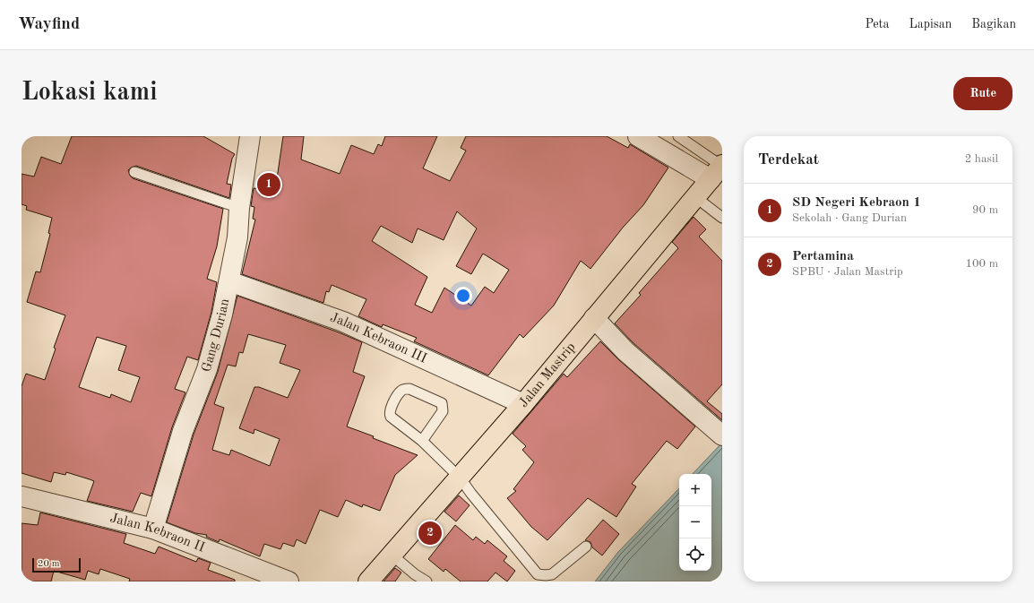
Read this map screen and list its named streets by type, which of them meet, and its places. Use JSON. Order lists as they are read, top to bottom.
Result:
{
  "streets": {
    "main road": ["Jalan Mastrip"],
    "street": ["Gang Durian", "Jalan Kebraon III", "Jalan Kebraon II"]
  },
  "crossings": [
    ["Gang Durian", "Jalan Kebraon III"],
    ["Gang Durian", "Jalan Kebraon II"],
    ["Jalan Kebraon III", "Jalan Mastrip"]
  ],
  "scale_bar": "20 m",
  "page": {
    "header": "Wayfind",
    "nav": ["Peta", "Lapisan", "Bagikan"],
    "buttons": "Rute",
    "title": "Lokasi kami",
    "heading": ["Terdekat", "2 hasil"],
    "pins": ["1", "2"],
    "list": [
      {
        "mark": "1",
        "name": "SD Negeri Kebraon 1",
        "note": "Sekolah · Gang Durian",
        "value": "90 m"
      },
      {
        "mark": "2",
        "name": "Pertamina",
        "note": "SPBU · Jalan Mastrip",
        "value": "100 m"
      }
    ],
    "map_buttons": ["+", "−"],
    "scale": "20 m"
  }
}
